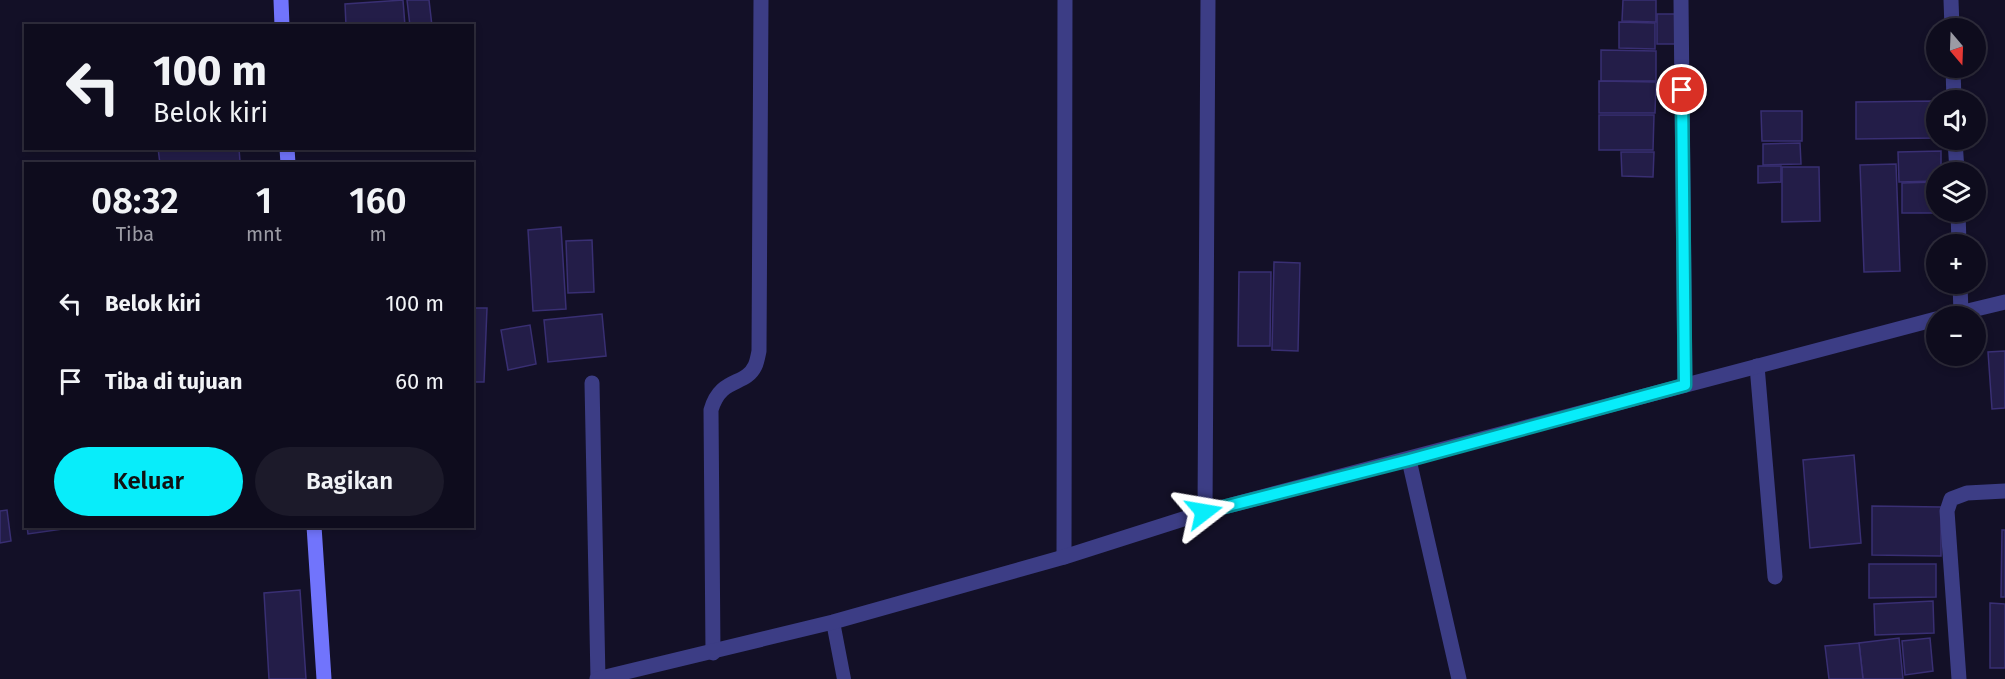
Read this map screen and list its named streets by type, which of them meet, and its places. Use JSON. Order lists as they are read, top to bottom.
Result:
{
  "north": "bottom",
  "page": {
    "map_buttons": ["+", "−"],
    "turn": ["100 m", "Belok kiri"],
    "eta": [
      "08:32",
      "Tiba",
      "1",
      "mnt",
      "160",
      "m"
    ],
    "list": [
      {
        "name": "Belok kiri",
        "value": "100 m"
      },
      {
        "name": "Tiba di tujuan",
        "value": "60 m"
      }
    ],
    "buttons": ["Keluar", "Bagikan"]
  }
}
